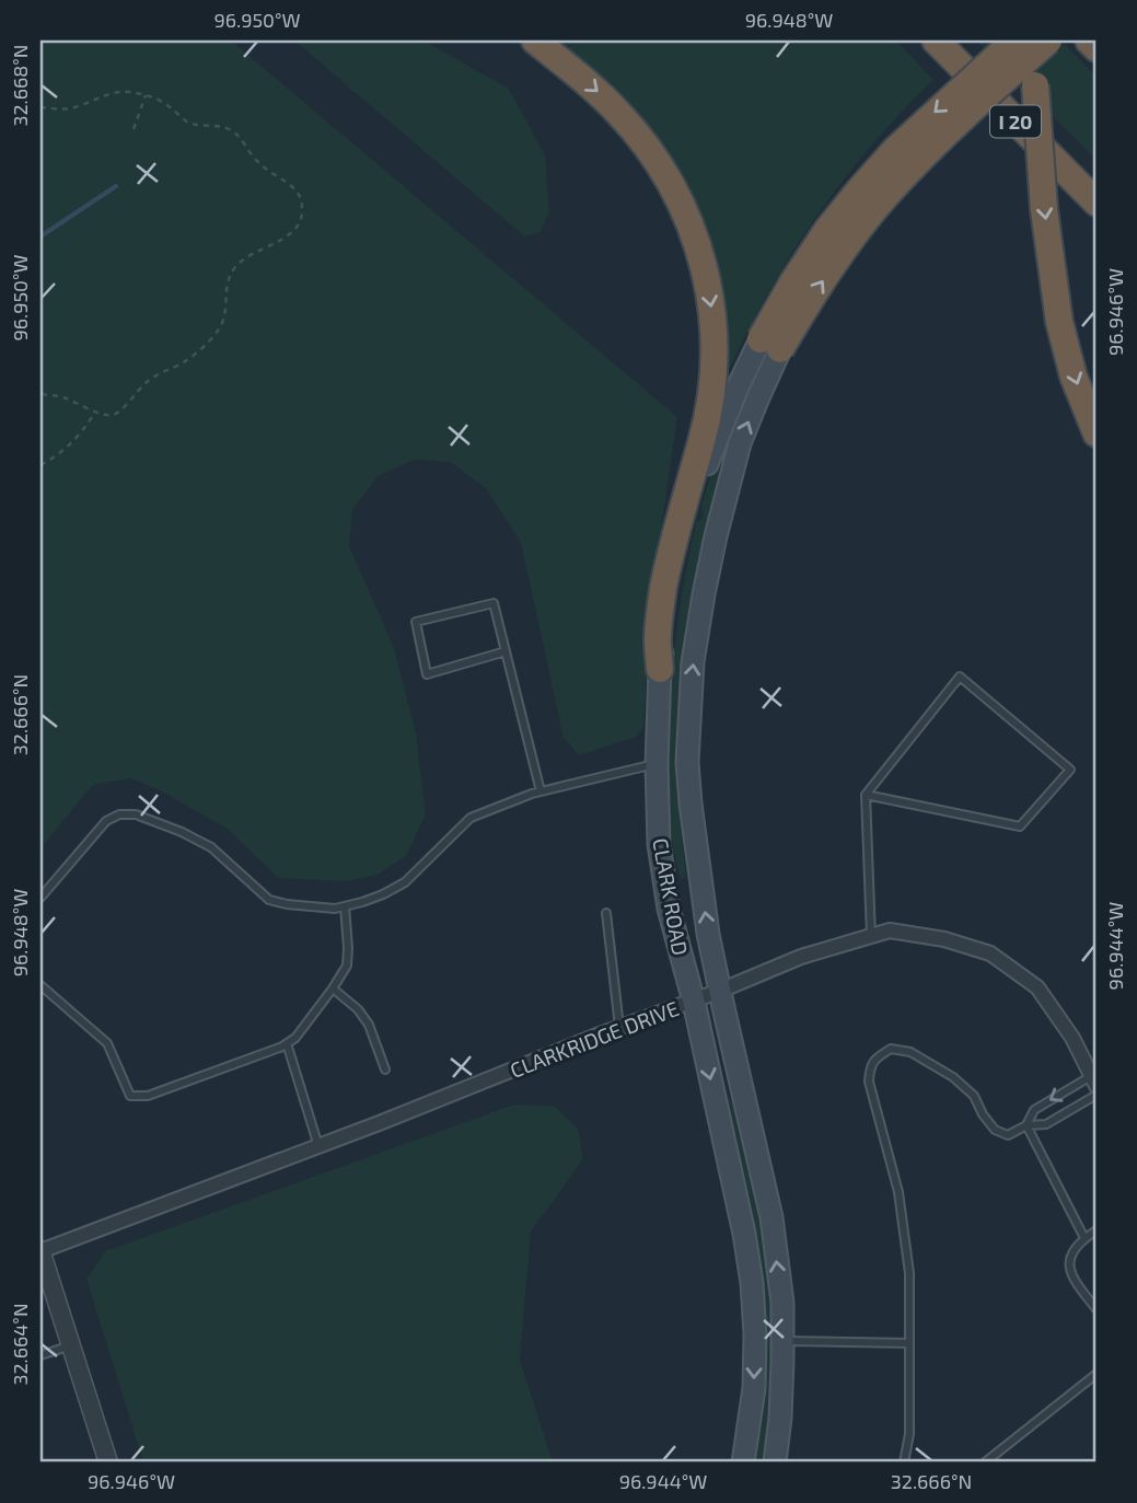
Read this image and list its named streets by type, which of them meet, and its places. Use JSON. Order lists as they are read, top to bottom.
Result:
{
  "streets": {
    "highway": ["I 20"],
    "main road": ["CLARK ROAD"],
    "street": ["CLARKRIDGE DRIVE"]
  },
  "crossings": [
    ["CLARK ROAD", "CLARKRIDGE DRIVE"]
  ],
  "coordinates": [
    "96.950°W",
    "96.948°W",
    "32.668°N",
    "96.946°W",
    "32.666°N",
    "96.944°W",
    "32.664°N"
  ]
}
